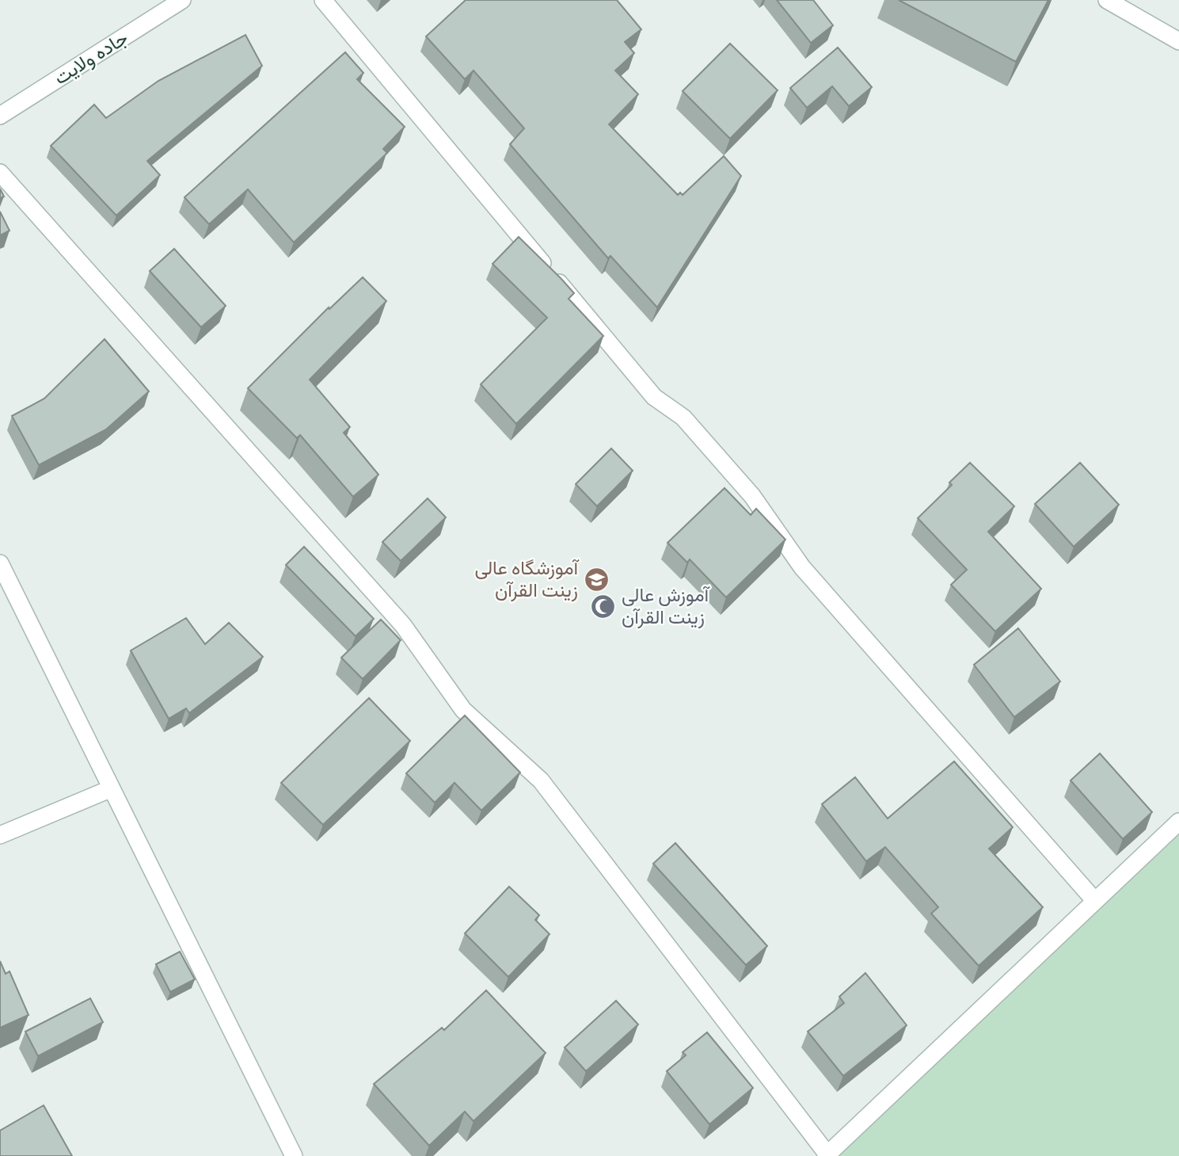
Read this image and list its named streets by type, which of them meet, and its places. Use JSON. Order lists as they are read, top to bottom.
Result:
{
  "streets": {
    "street": ["جاده ولایت"]
  },
  "places": {
    "school or university": ["آموزشگاه عالی زینت القرآن"],
    "mosque": ["آموزش عالی زینت القرآن"]
  }
}
